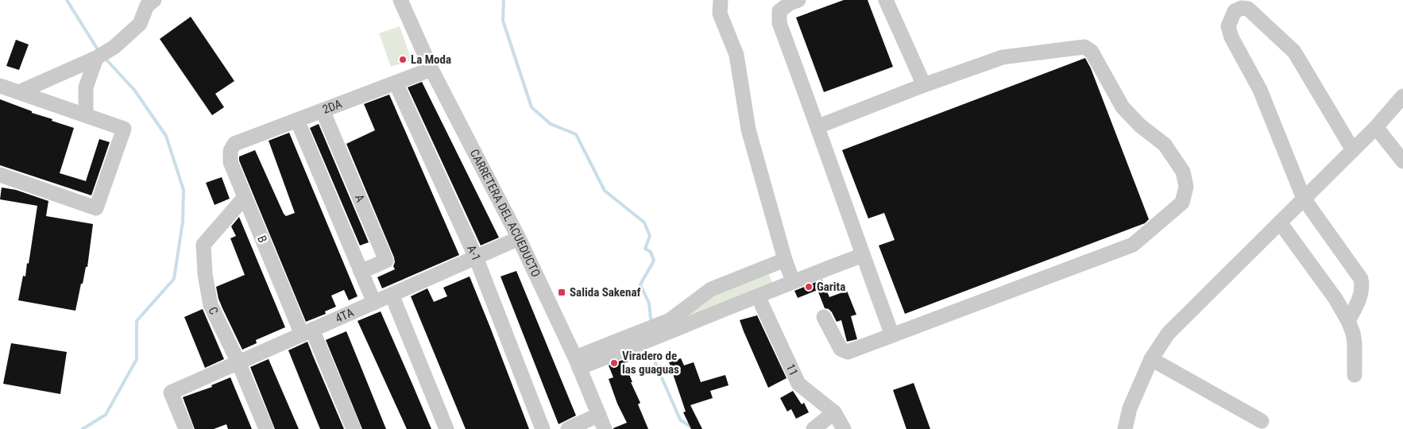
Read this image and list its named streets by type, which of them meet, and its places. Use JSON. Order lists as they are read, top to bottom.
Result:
{
  "streets": {
    "street": [
      "2DA",
      "A",
      "CARRETERA DEL ACUEDUCTO",
      "B",
      "A-1",
      "C",
      "4TA",
      "11"
    ]
  },
  "crossings": [
    ["2DA", "A"],
    ["2DA", "CARRETERA DEL ACUEDUCTO"],
    ["2DA", "B"],
    ["2DA", "A-1"],
    ["CARRETERA DEL ACUEDUCTO", "4TA"],
    ["B", "C"],
    ["B", "4TA"],
    ["A-1", "4TA"],
    ["C", "4TA"]
  ],
  "places": {
    "other": ["La Moda", "Garita", "Viradero de las guaguas"],
    "transit": ["Salida Sakenaf"]
  }
}
